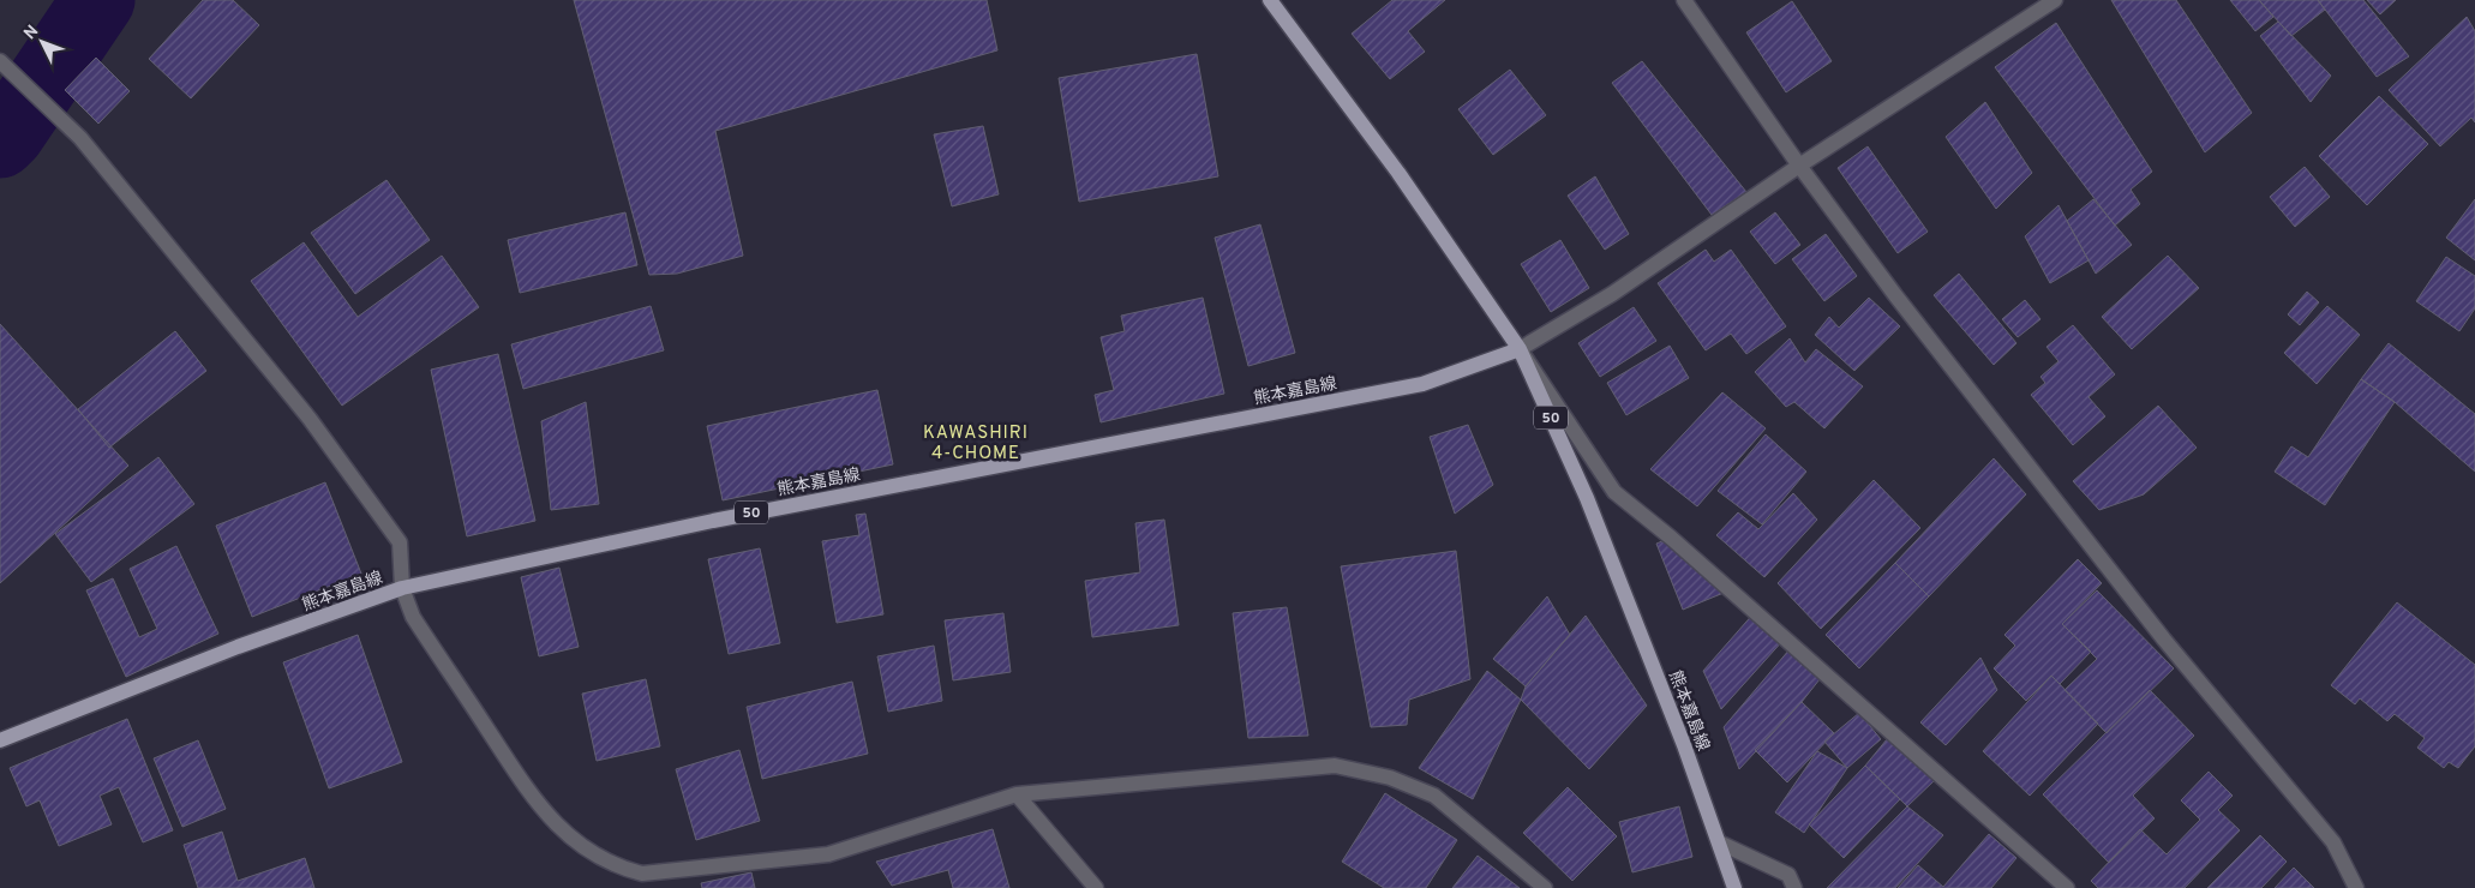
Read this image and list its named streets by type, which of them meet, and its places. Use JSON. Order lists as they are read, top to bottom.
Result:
{
  "streets": {
    "main road": ["熊本嘉島線", "50"]
  },
  "districts": ["KAWASHIRI 4-CHOME"],
  "north": "top left"
}
